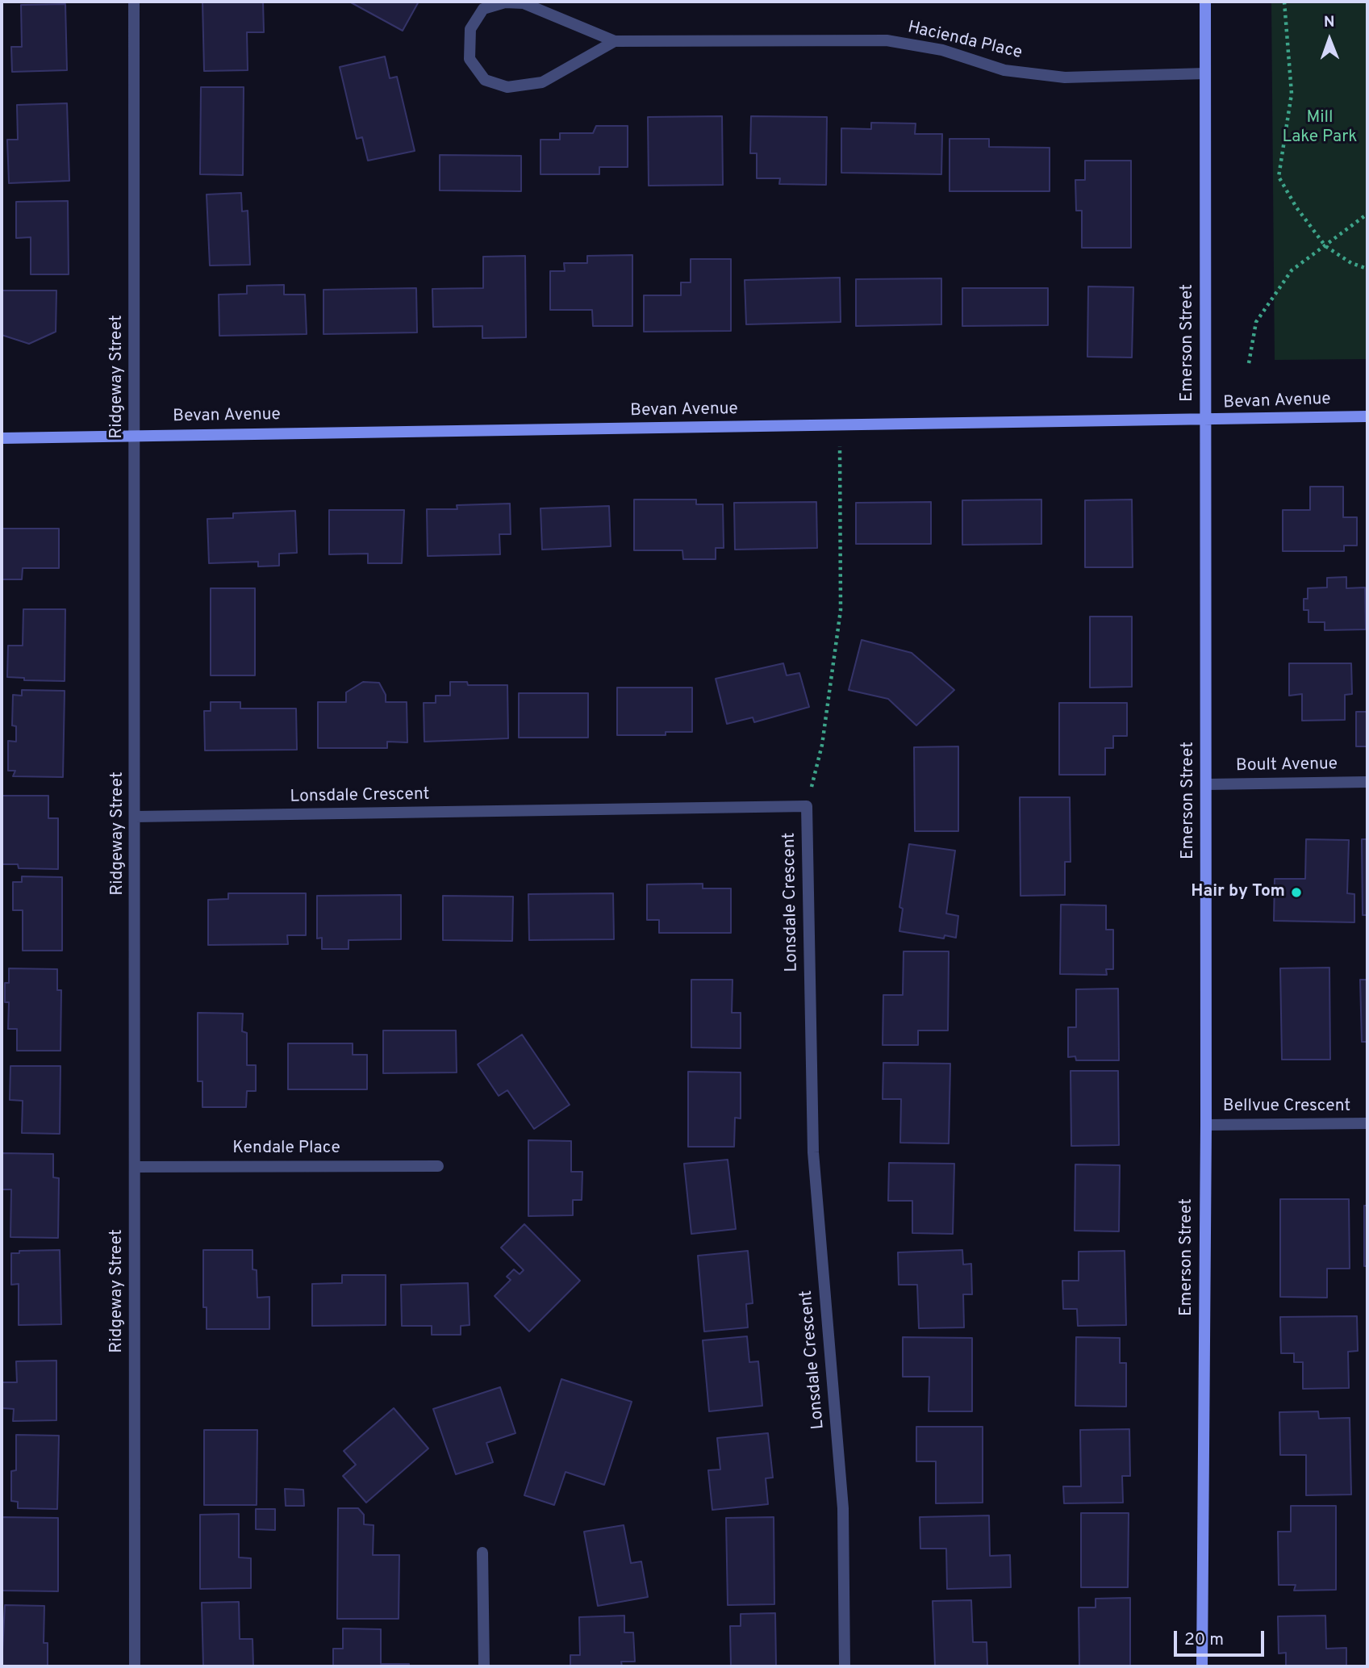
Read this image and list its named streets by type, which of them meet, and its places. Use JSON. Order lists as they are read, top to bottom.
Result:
{
  "streets": {
    "main road": ["Emerson Street", "Bevan Avenue"],
    "street": [
      "Hacienda Place",
      "Ridgeway Street",
      "Boult Avenue",
      "Lonsdale Crescent",
      "Bellvue Crescent",
      "Kendale Place"
    ]
  },
  "crossings": [
    ["Hacienda Place", "Emerson Street"],
    ["Emerson Street", "Bevan Avenue"],
    ["Emerson Street", "Boult Avenue"],
    ["Emerson Street", "Bellvue Crescent"],
    ["Ridgeway Street", "Bevan Avenue"],
    ["Ridgeway Street", "Lonsdale Crescent"],
    ["Ridgeway Street", "Kendale Place"]
  ],
  "parks": ["Mill Lake Park"],
  "places": ["Hair by Tom"],
  "scale_bar": "20 m",
  "north": "top"
}
